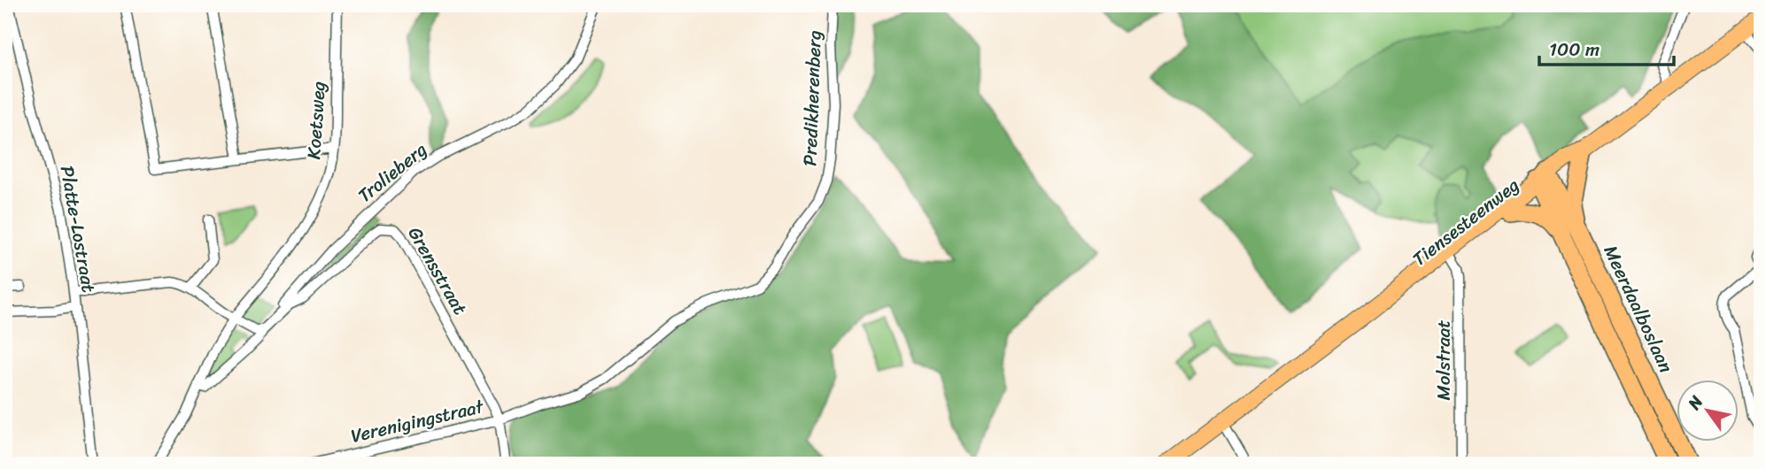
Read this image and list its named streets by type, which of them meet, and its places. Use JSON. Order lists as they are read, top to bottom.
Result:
{
  "streets": {
    "highway": ["Meerdaalboslaan"],
    "main road": ["Tiensesteenweg"],
    "street": [
      "Predikherenberg",
      "Koetsweg",
      "Trolieberg",
      "Platte-Lostraat",
      "Grensstraat",
      "Molstraat",
      "Verenigingstraat"
    ]
  },
  "crossings": [
    ["Predikherenberg", "Grensstraat"],
    ["Predikherenberg", "Verenigingstraat"],
    ["Koetsweg", "Grensstraat"],
    ["Trolieberg", "Grensstraat"],
    ["Tiensesteenweg", "Meerdaalboslaan"],
    ["Tiensesteenweg", "Molstraat"],
    ["Grensstraat", "Verenigingstraat"]
  ],
  "scale_bar": "100 m",
  "north": "top left"
}
